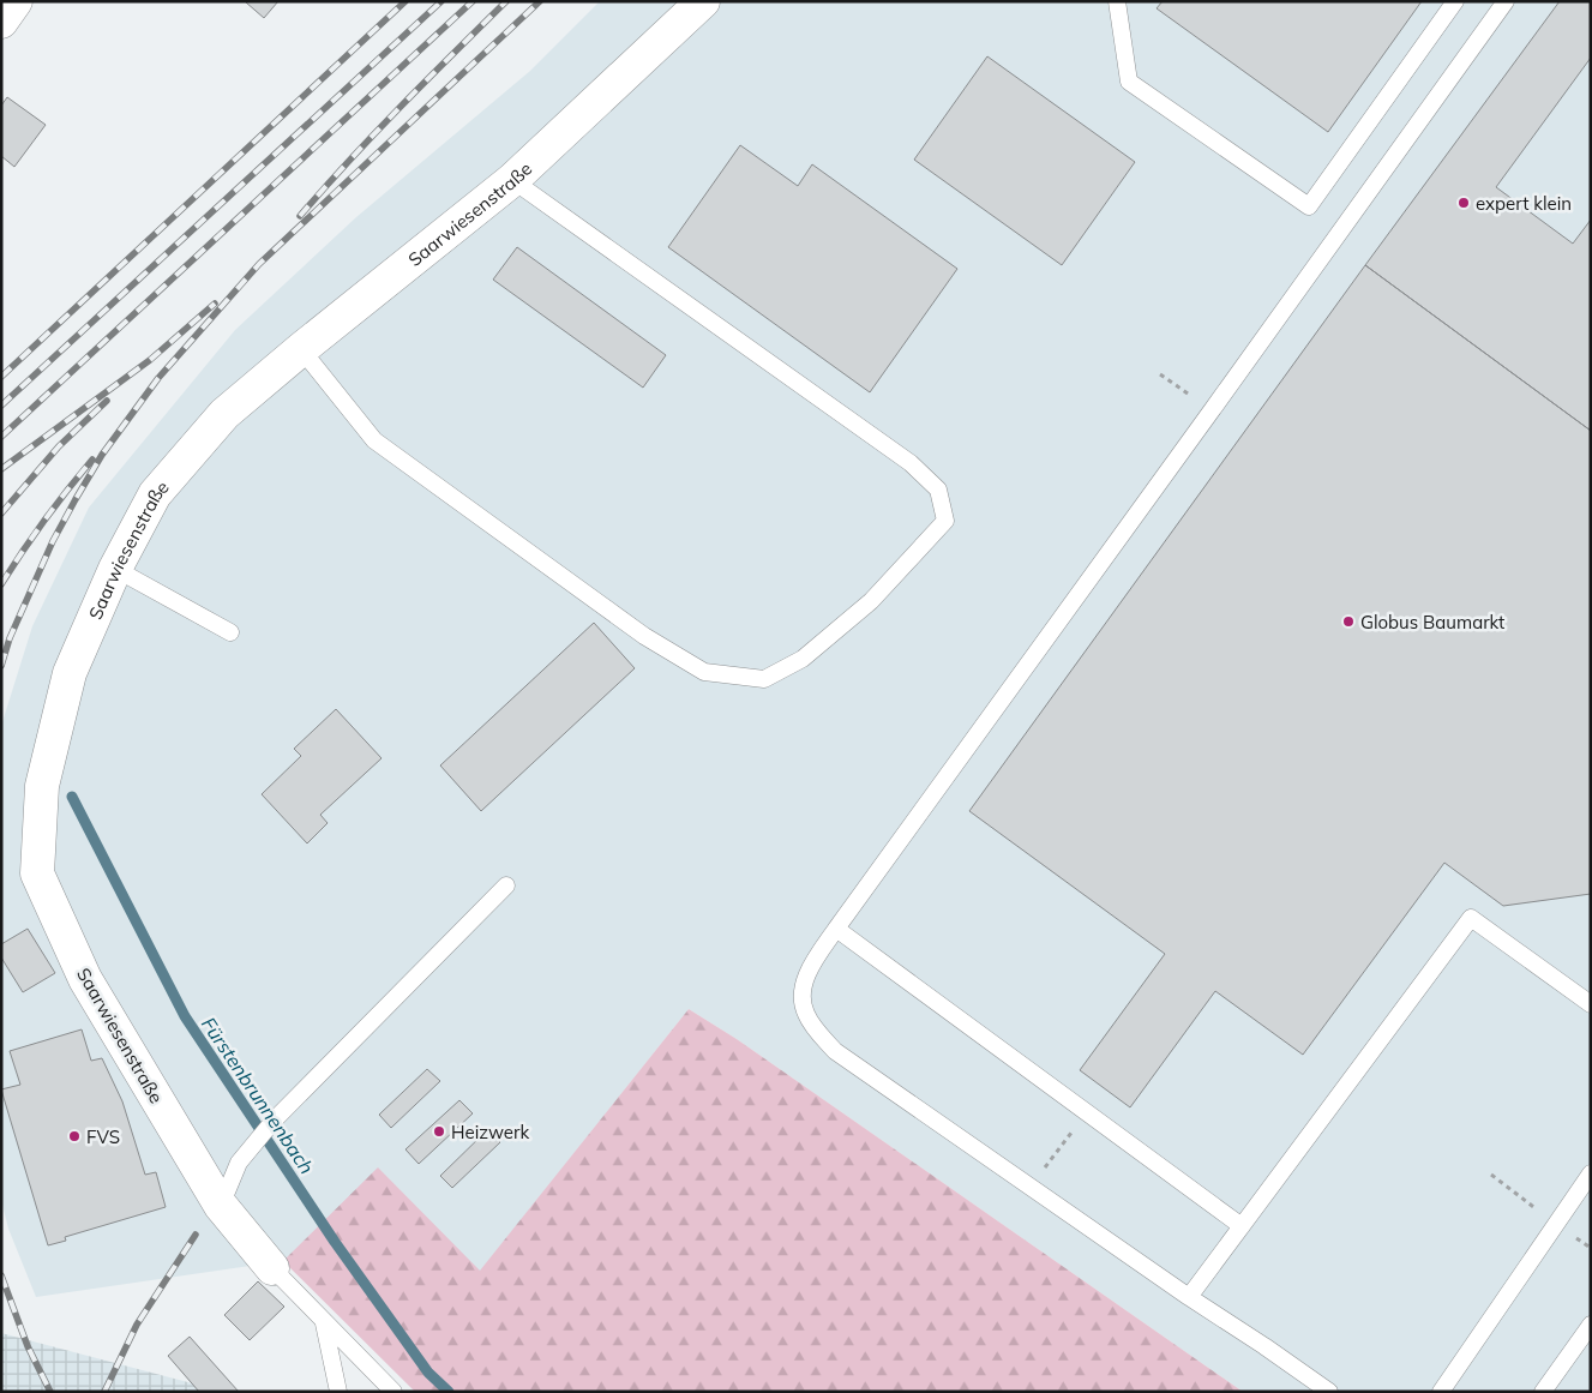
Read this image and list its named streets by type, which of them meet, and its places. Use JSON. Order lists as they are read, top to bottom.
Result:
{
  "streets": {
    "street": ["Saarwiesenstraße"]
  },
  "water": ["Fürstenbrunnenbach"],
  "places": [
    "expert klein",
    "Globus Baumarkt",
    "Heizwerk",
    "FVS"
  ]
}
